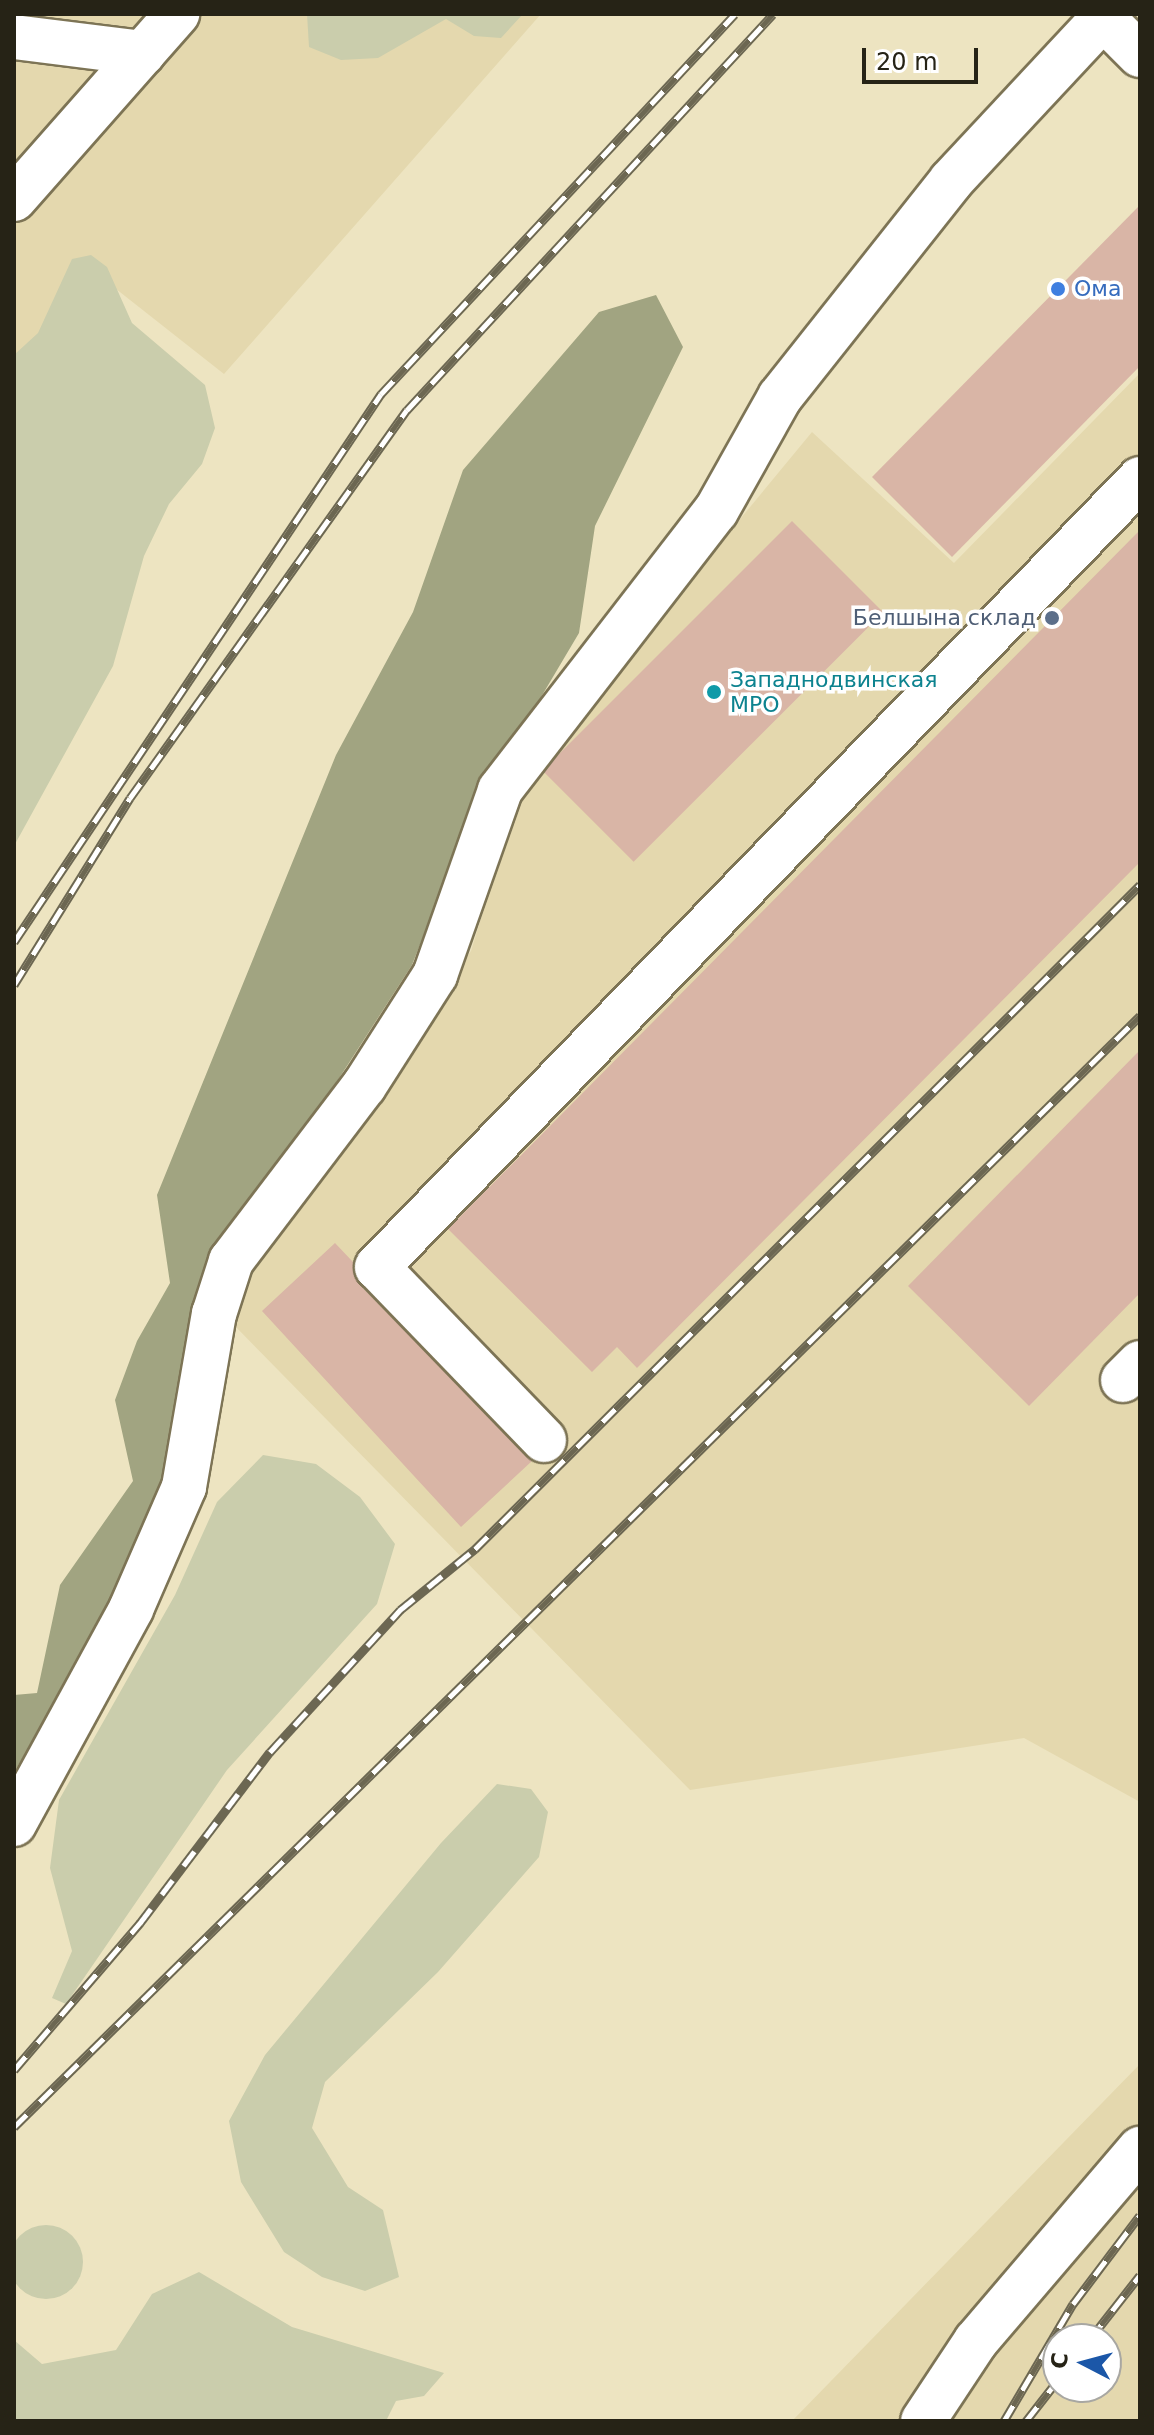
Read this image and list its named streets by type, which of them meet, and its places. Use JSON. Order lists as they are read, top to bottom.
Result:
{
  "places": ["Ома", "Белшына склад", "Западнодвинская МРО"],
  "scale_bar": "20 m",
  "north": "left"
}
